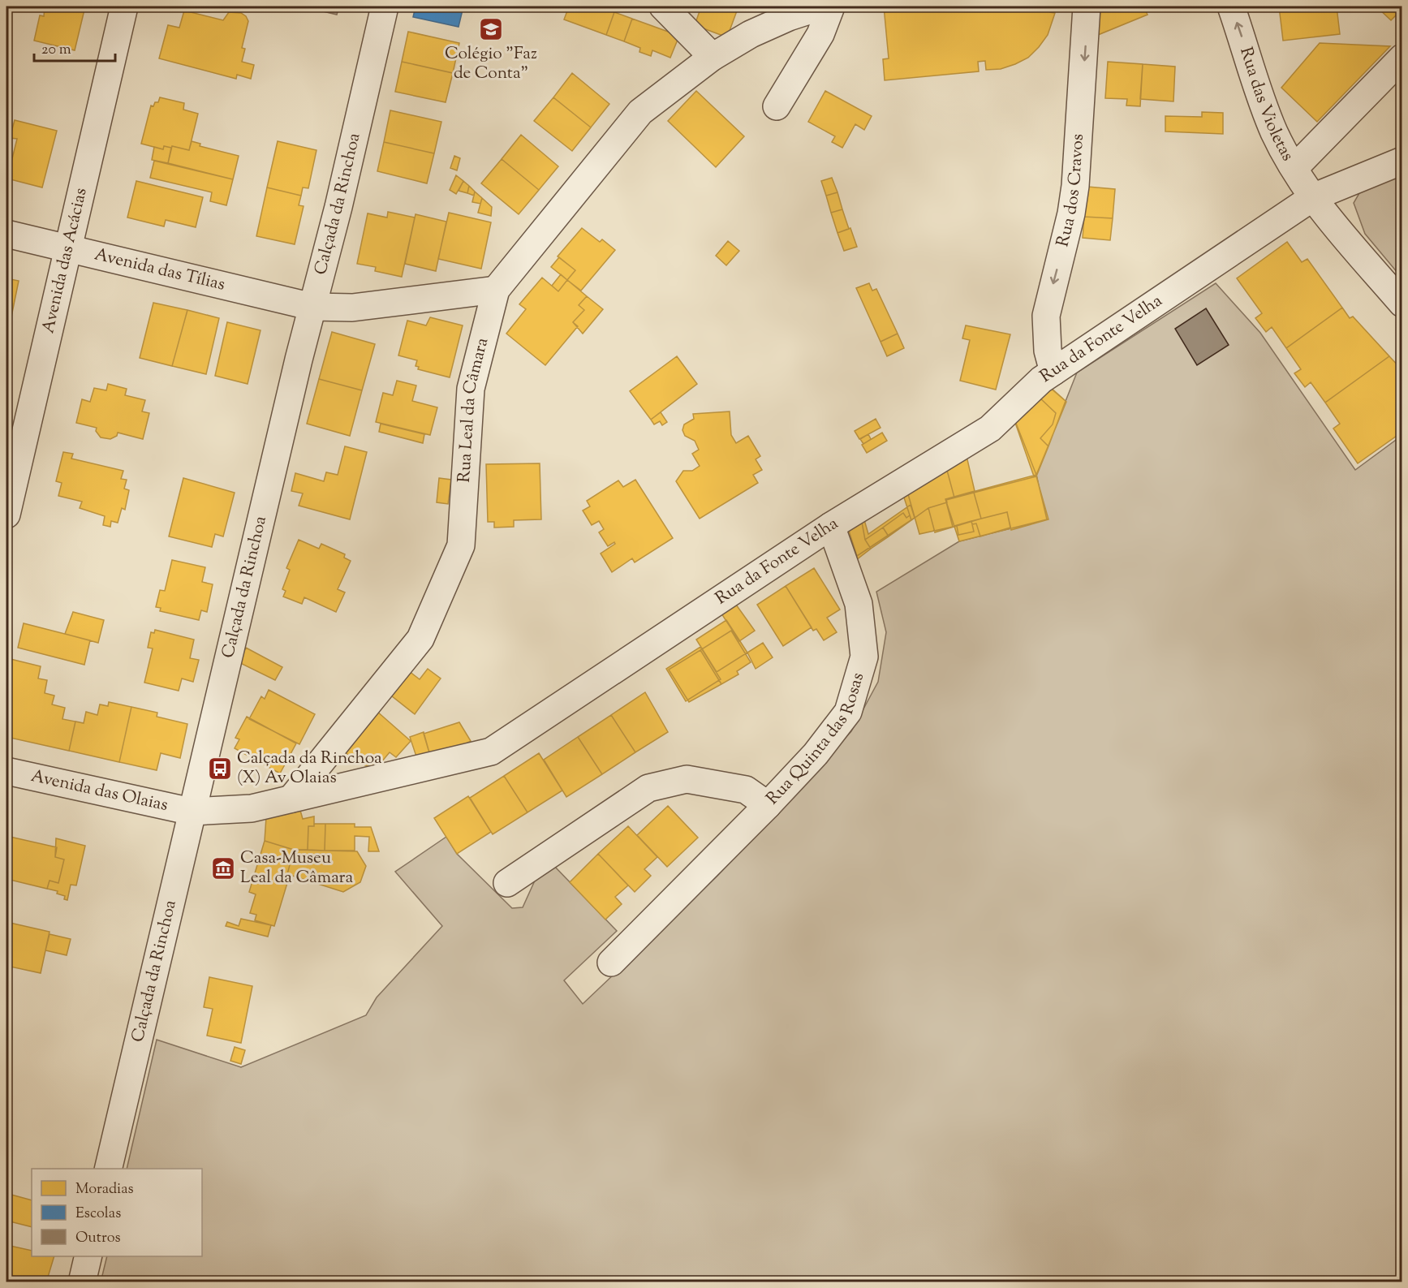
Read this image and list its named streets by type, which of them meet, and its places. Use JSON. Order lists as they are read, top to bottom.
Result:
{
  "streets": {
    "street": [
      "Rua das Violetas",
      "Rua dos Cravos",
      "Calçada da Rinchoa",
      "Avenida das Acácias",
      "Avenida das Tílias",
      "Rua da Fonte Velha",
      "Rua Leal da Câmara",
      "Rua Quinta das Rosas",
      "Avenida das Olaias"
    ]
  },
  "crossings": [
    ["Rua das Violetas", "Rua da Fonte Velha"],
    ["Rua dos Cravos", "Rua da Fonte Velha"],
    ["Calçada da Rinchoa", "Avenida das Tílias"],
    ["Calçada da Rinchoa", "Rua da Fonte Velha"],
    ["Calçada da Rinchoa", "Avenida das Olaias"],
    ["Avenida das Acácias", "Avenida das Tílias"],
    ["Avenida das Tílias", "Rua Leal da Câmara"],
    ["Rua da Fonte Velha", "Rua Leal da Câmara"],
    ["Rua da Fonte Velha", "Rua Quinta das Rosas"],
    ["Rua da Fonte Velha", "Avenida das Olaias"]
  ],
  "one_way": ["Rua das Violetas", "Rua dos Cravos"],
  "places": {
    "school or university": ["Colégio \"Faz de Conta\""],
    "bus stop": ["Calçada da Rinchoa (X) Av Olaias"],
    "museum": ["Casa-Museu Leal da Câmara"]
  },
  "legend": ["Moradias", "Escolas", "Outros"],
  "scale_bar": "20 m"
}
